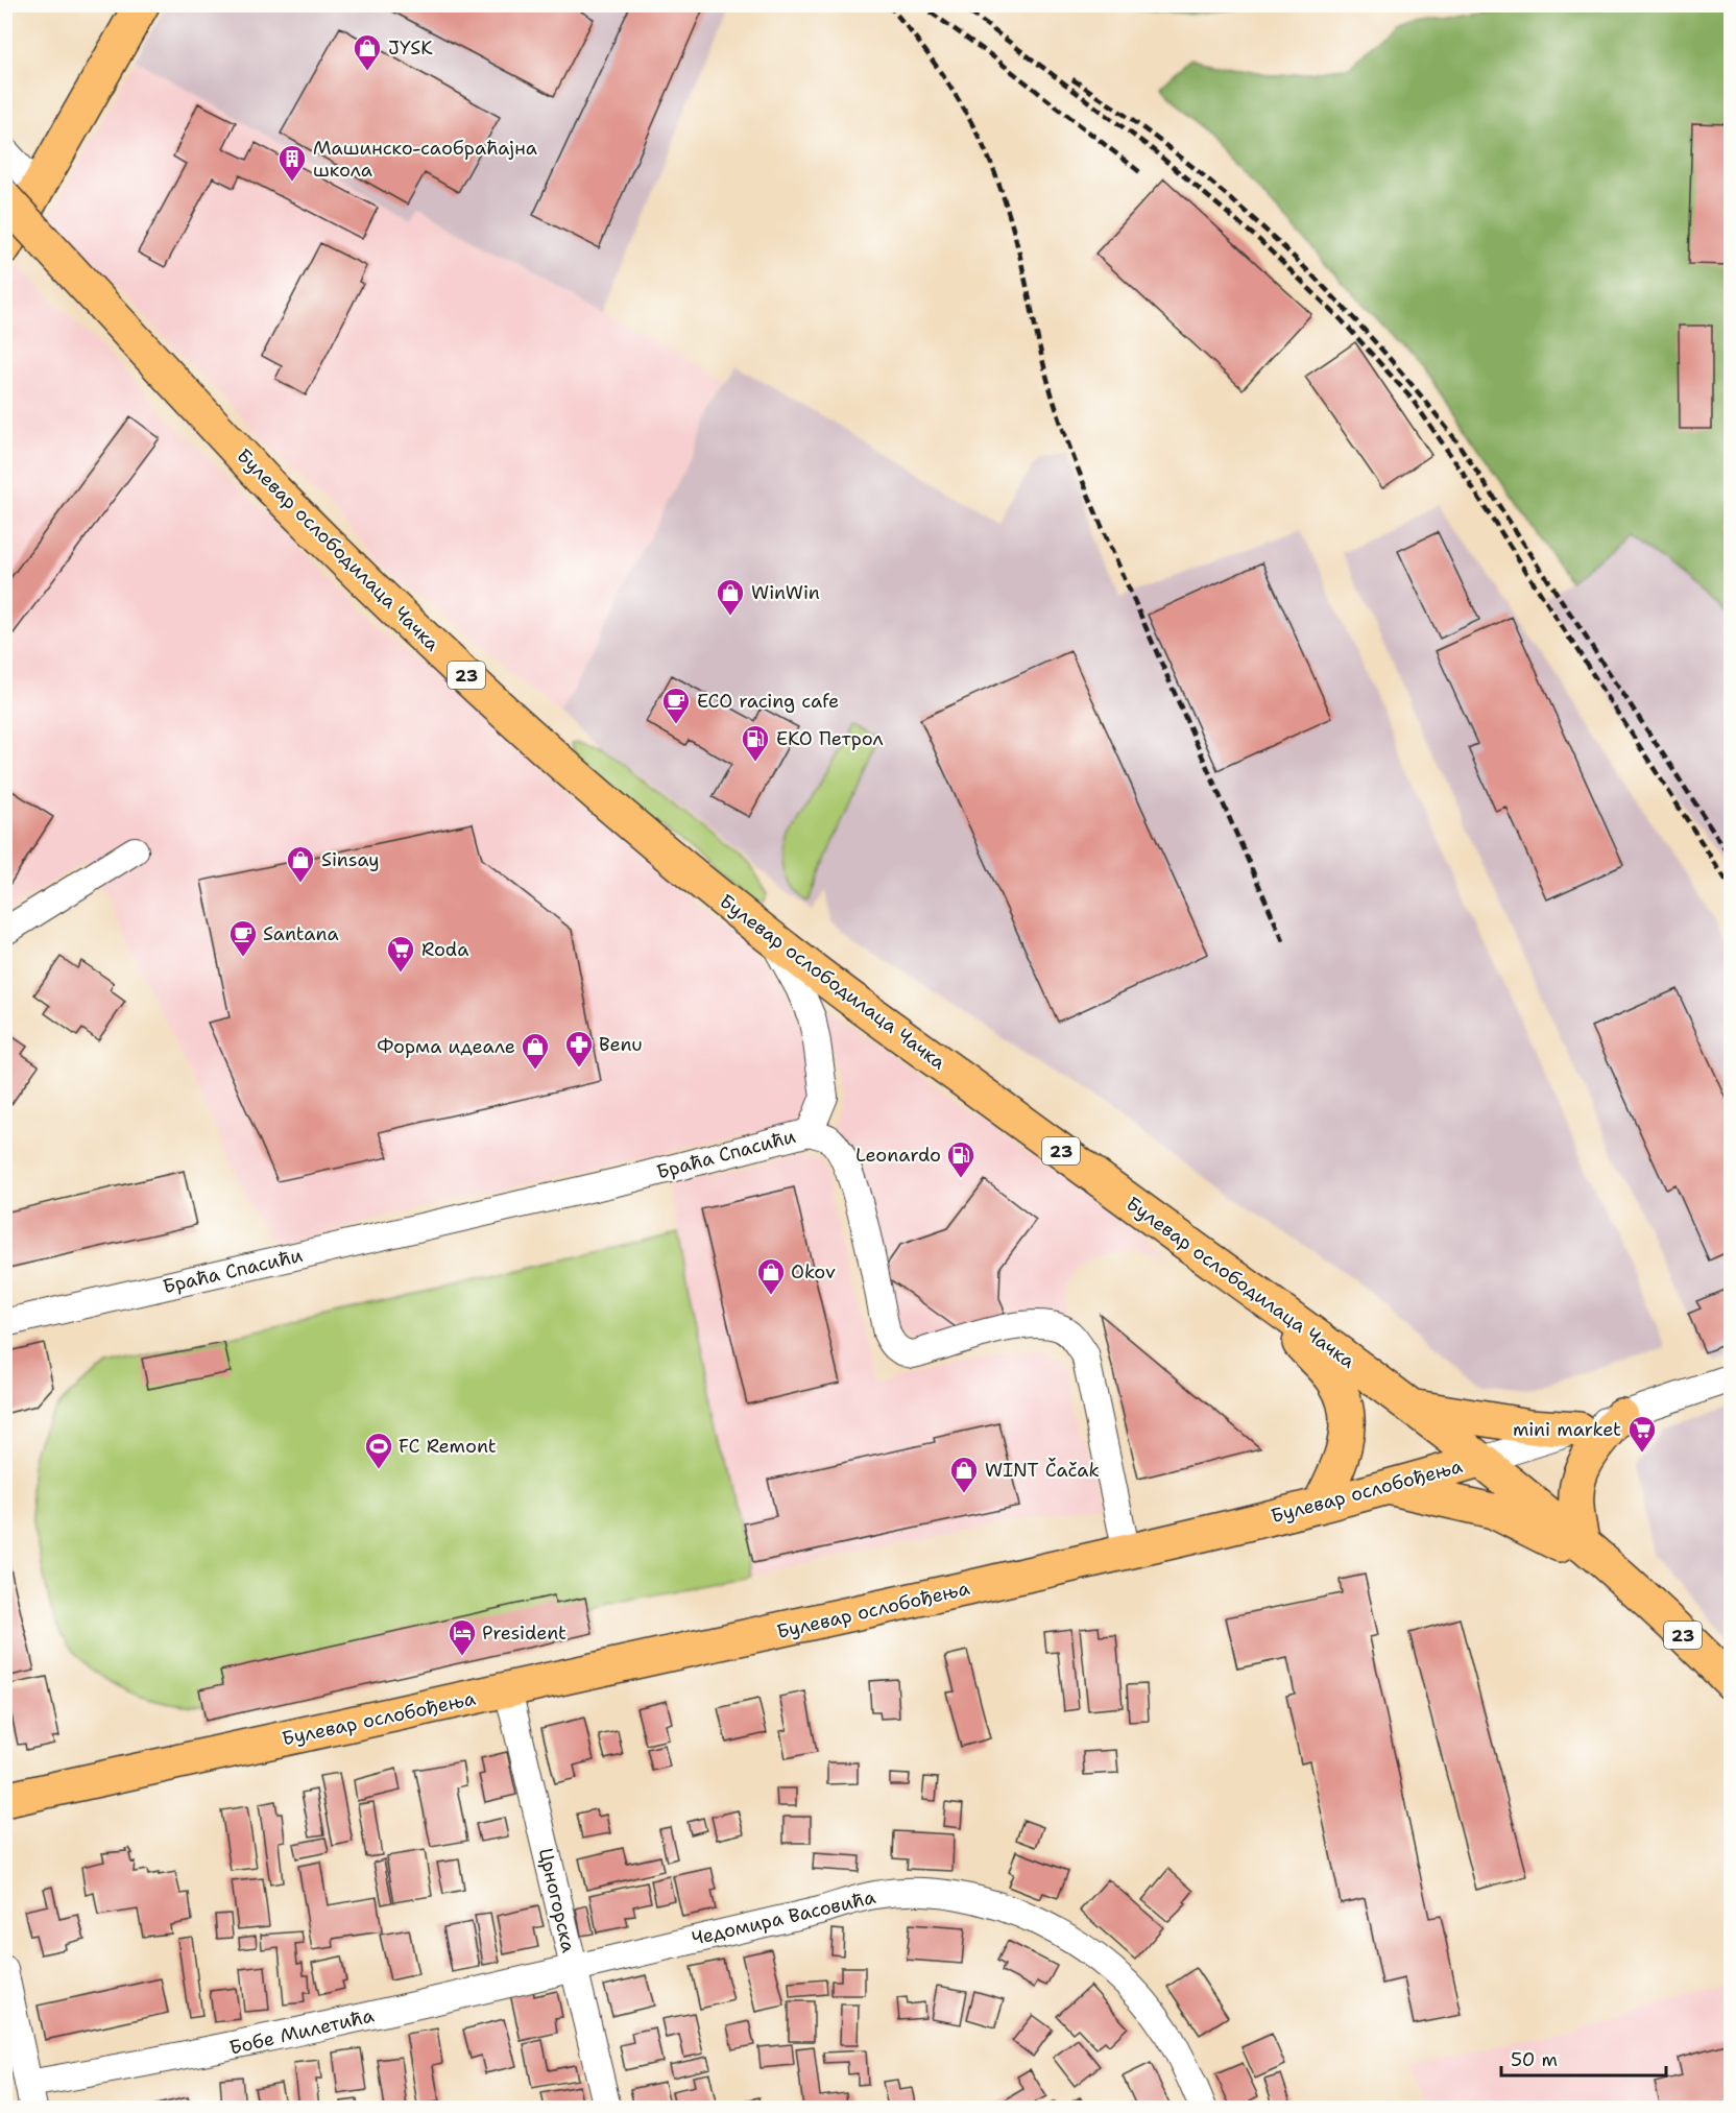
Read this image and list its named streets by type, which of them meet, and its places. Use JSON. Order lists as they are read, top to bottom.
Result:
{
  "streets": {
    "main road": ["Булевар ослободилаца Чачка", "23", "Булевар ослобођења"],
    "street": [
      "Браћа Спасићи",
      "Црногорска",
      "Чедомира Васовића",
      "Бобе Милетића"
    ]
  },
  "crossings": [
    ["Булевар ослободилаца Чачка", "Булевар ослобођења"],
    ["Браћа Спасићи", "Булевар ослобођења"],
    ["Булевар ослобођења", "Црногорска"],
    ["Црногорска", "Чедомира Васовића"],
    ["Црногорска", "Бобе Милетића"],
    ["Чедомира Васовића", "Бобе Милетића"]
  ],
  "places": {
    "shop": [
      "JYSK",
      "WinWin",
      "Sinsay",
      "Форма идеале",
      "Okov",
      "WINT Čačak"
    ],
    "building": ["Машинско-саобраћајна школа"],
    "cafe": ["ECO racing cafe", "Santana"],
    "fuel station": ["ЕКО Петрол", "Leonardo"],
    "supermarket": ["Roda", "mini market"],
    "pharmacy": ["Benu"],
    "sports": ["FC Remont"],
    "hotel": ["President"]
  },
  "scale_bar": "50 m"
}
